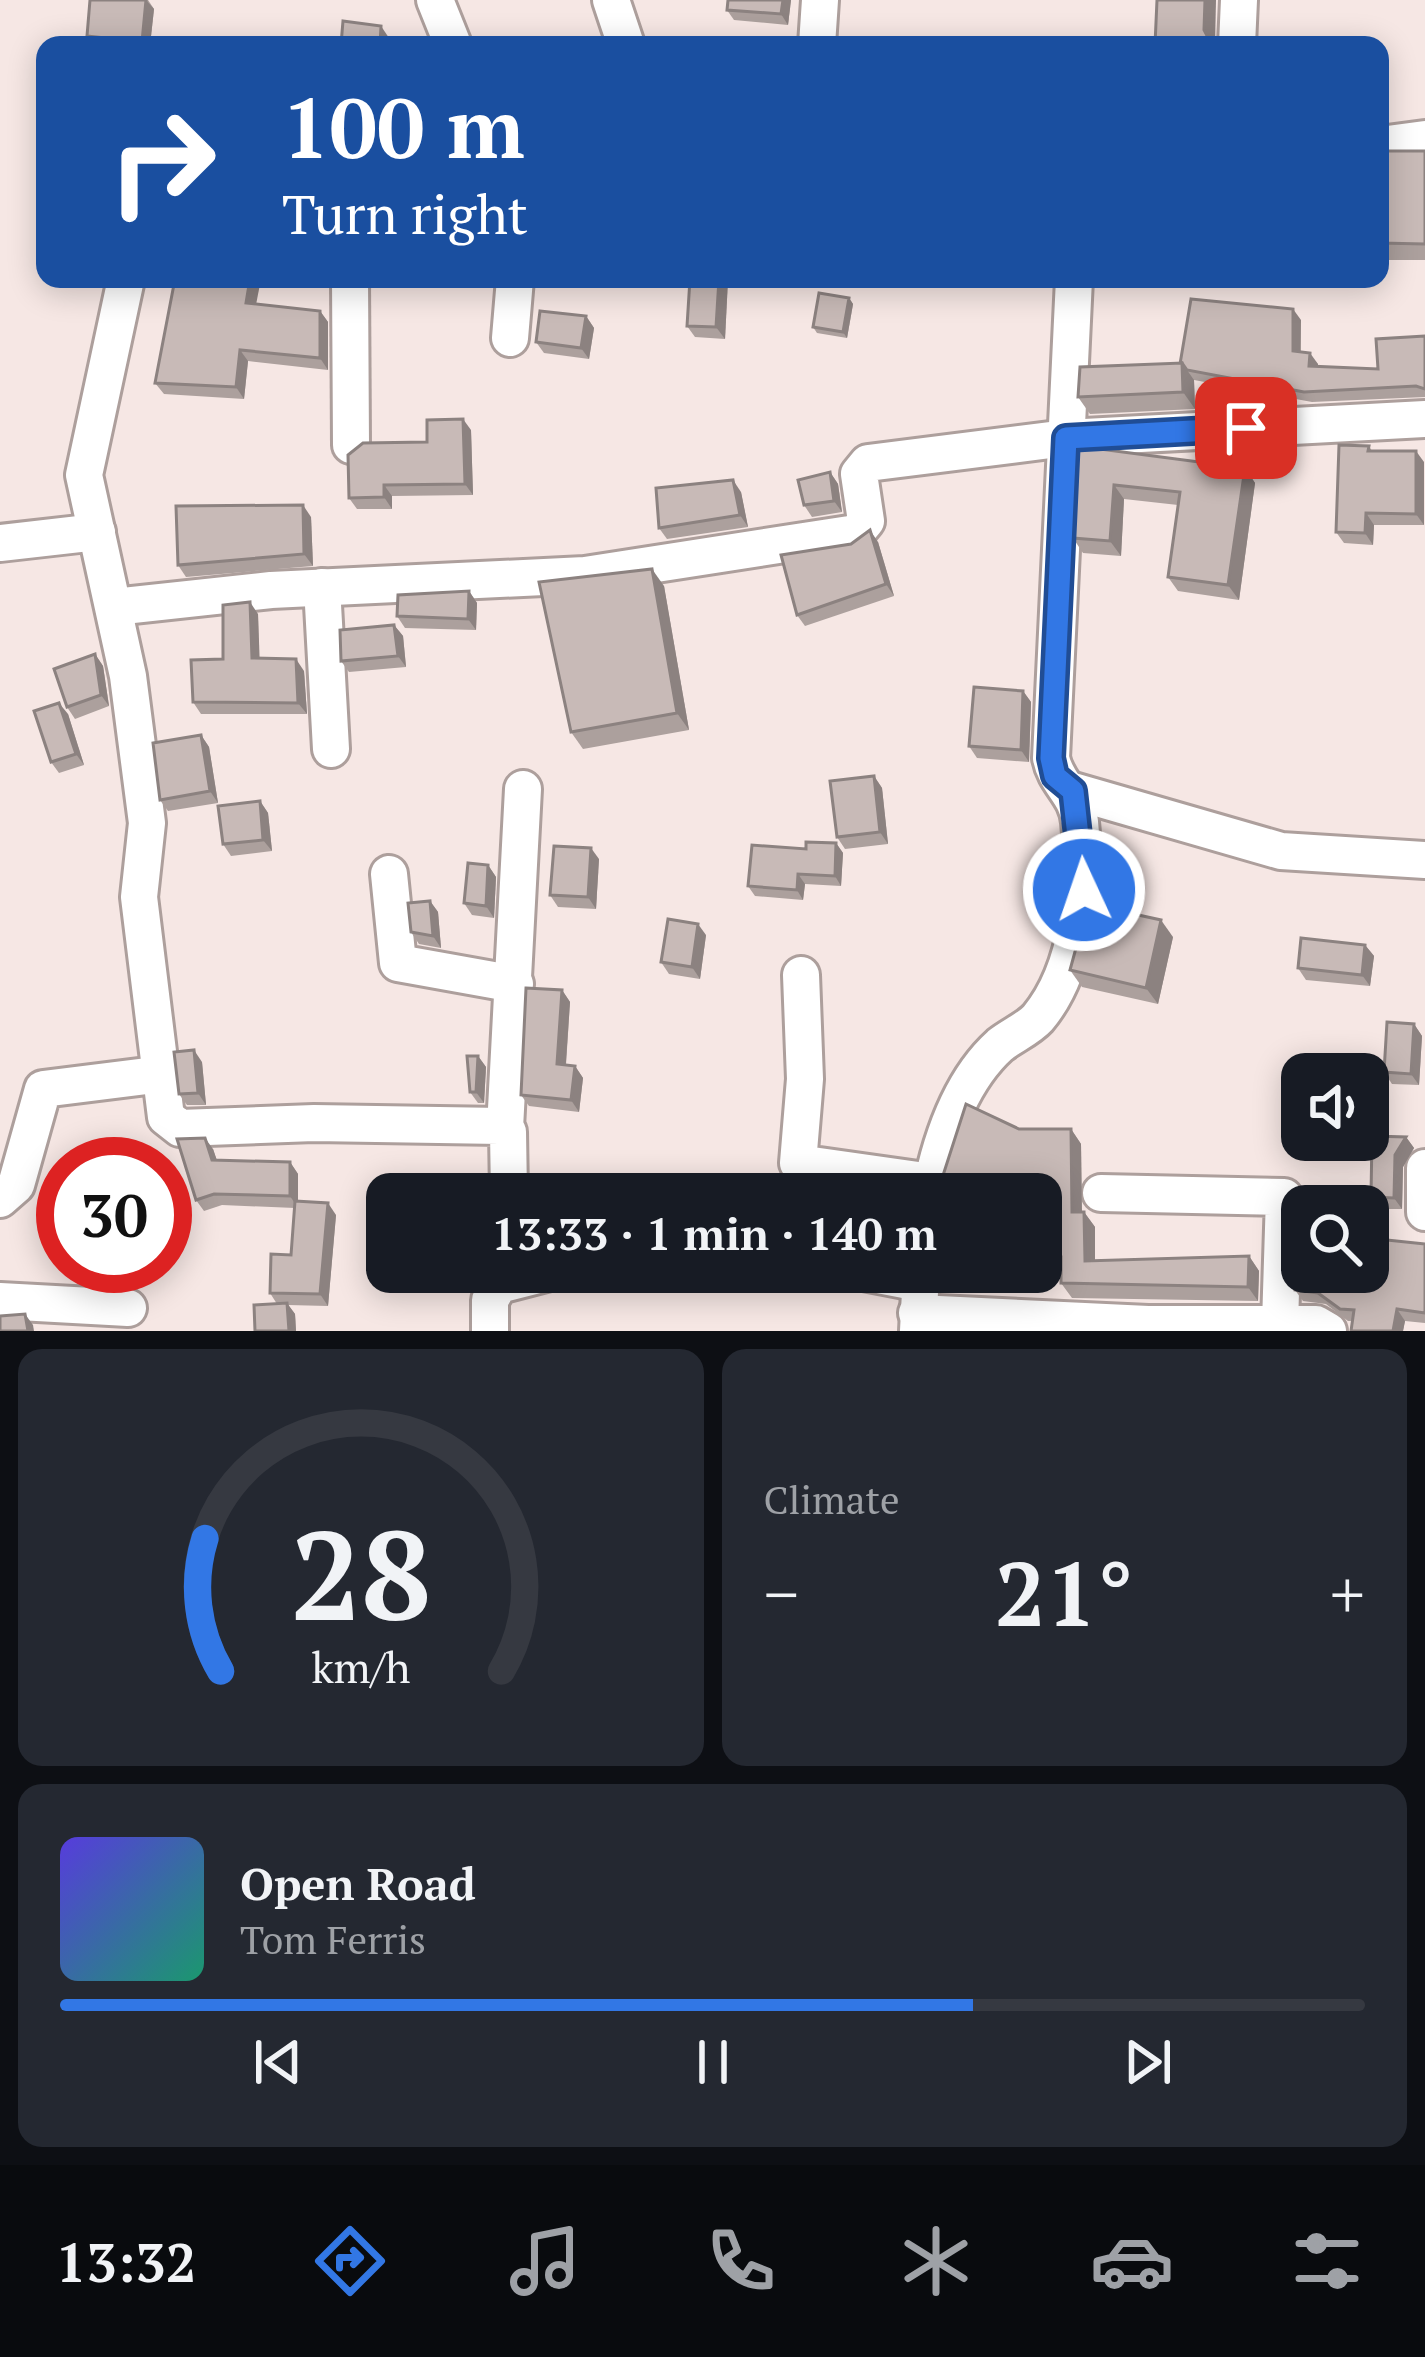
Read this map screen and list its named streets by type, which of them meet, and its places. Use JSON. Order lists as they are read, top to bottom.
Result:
{
  "page": {
    "turn": ["100 m", "Turn right"],
    "limit": "30",
    "trip": "13:33 · 1 min · 140 m",
    "tile": "Climate",
    "heat": ["−", "21°", "+"],
    "song": ["Open Road", "Tom Ferris"],
    "tabs": "13:32",
    "gauge": ["28", "km/h"]
  }
}
